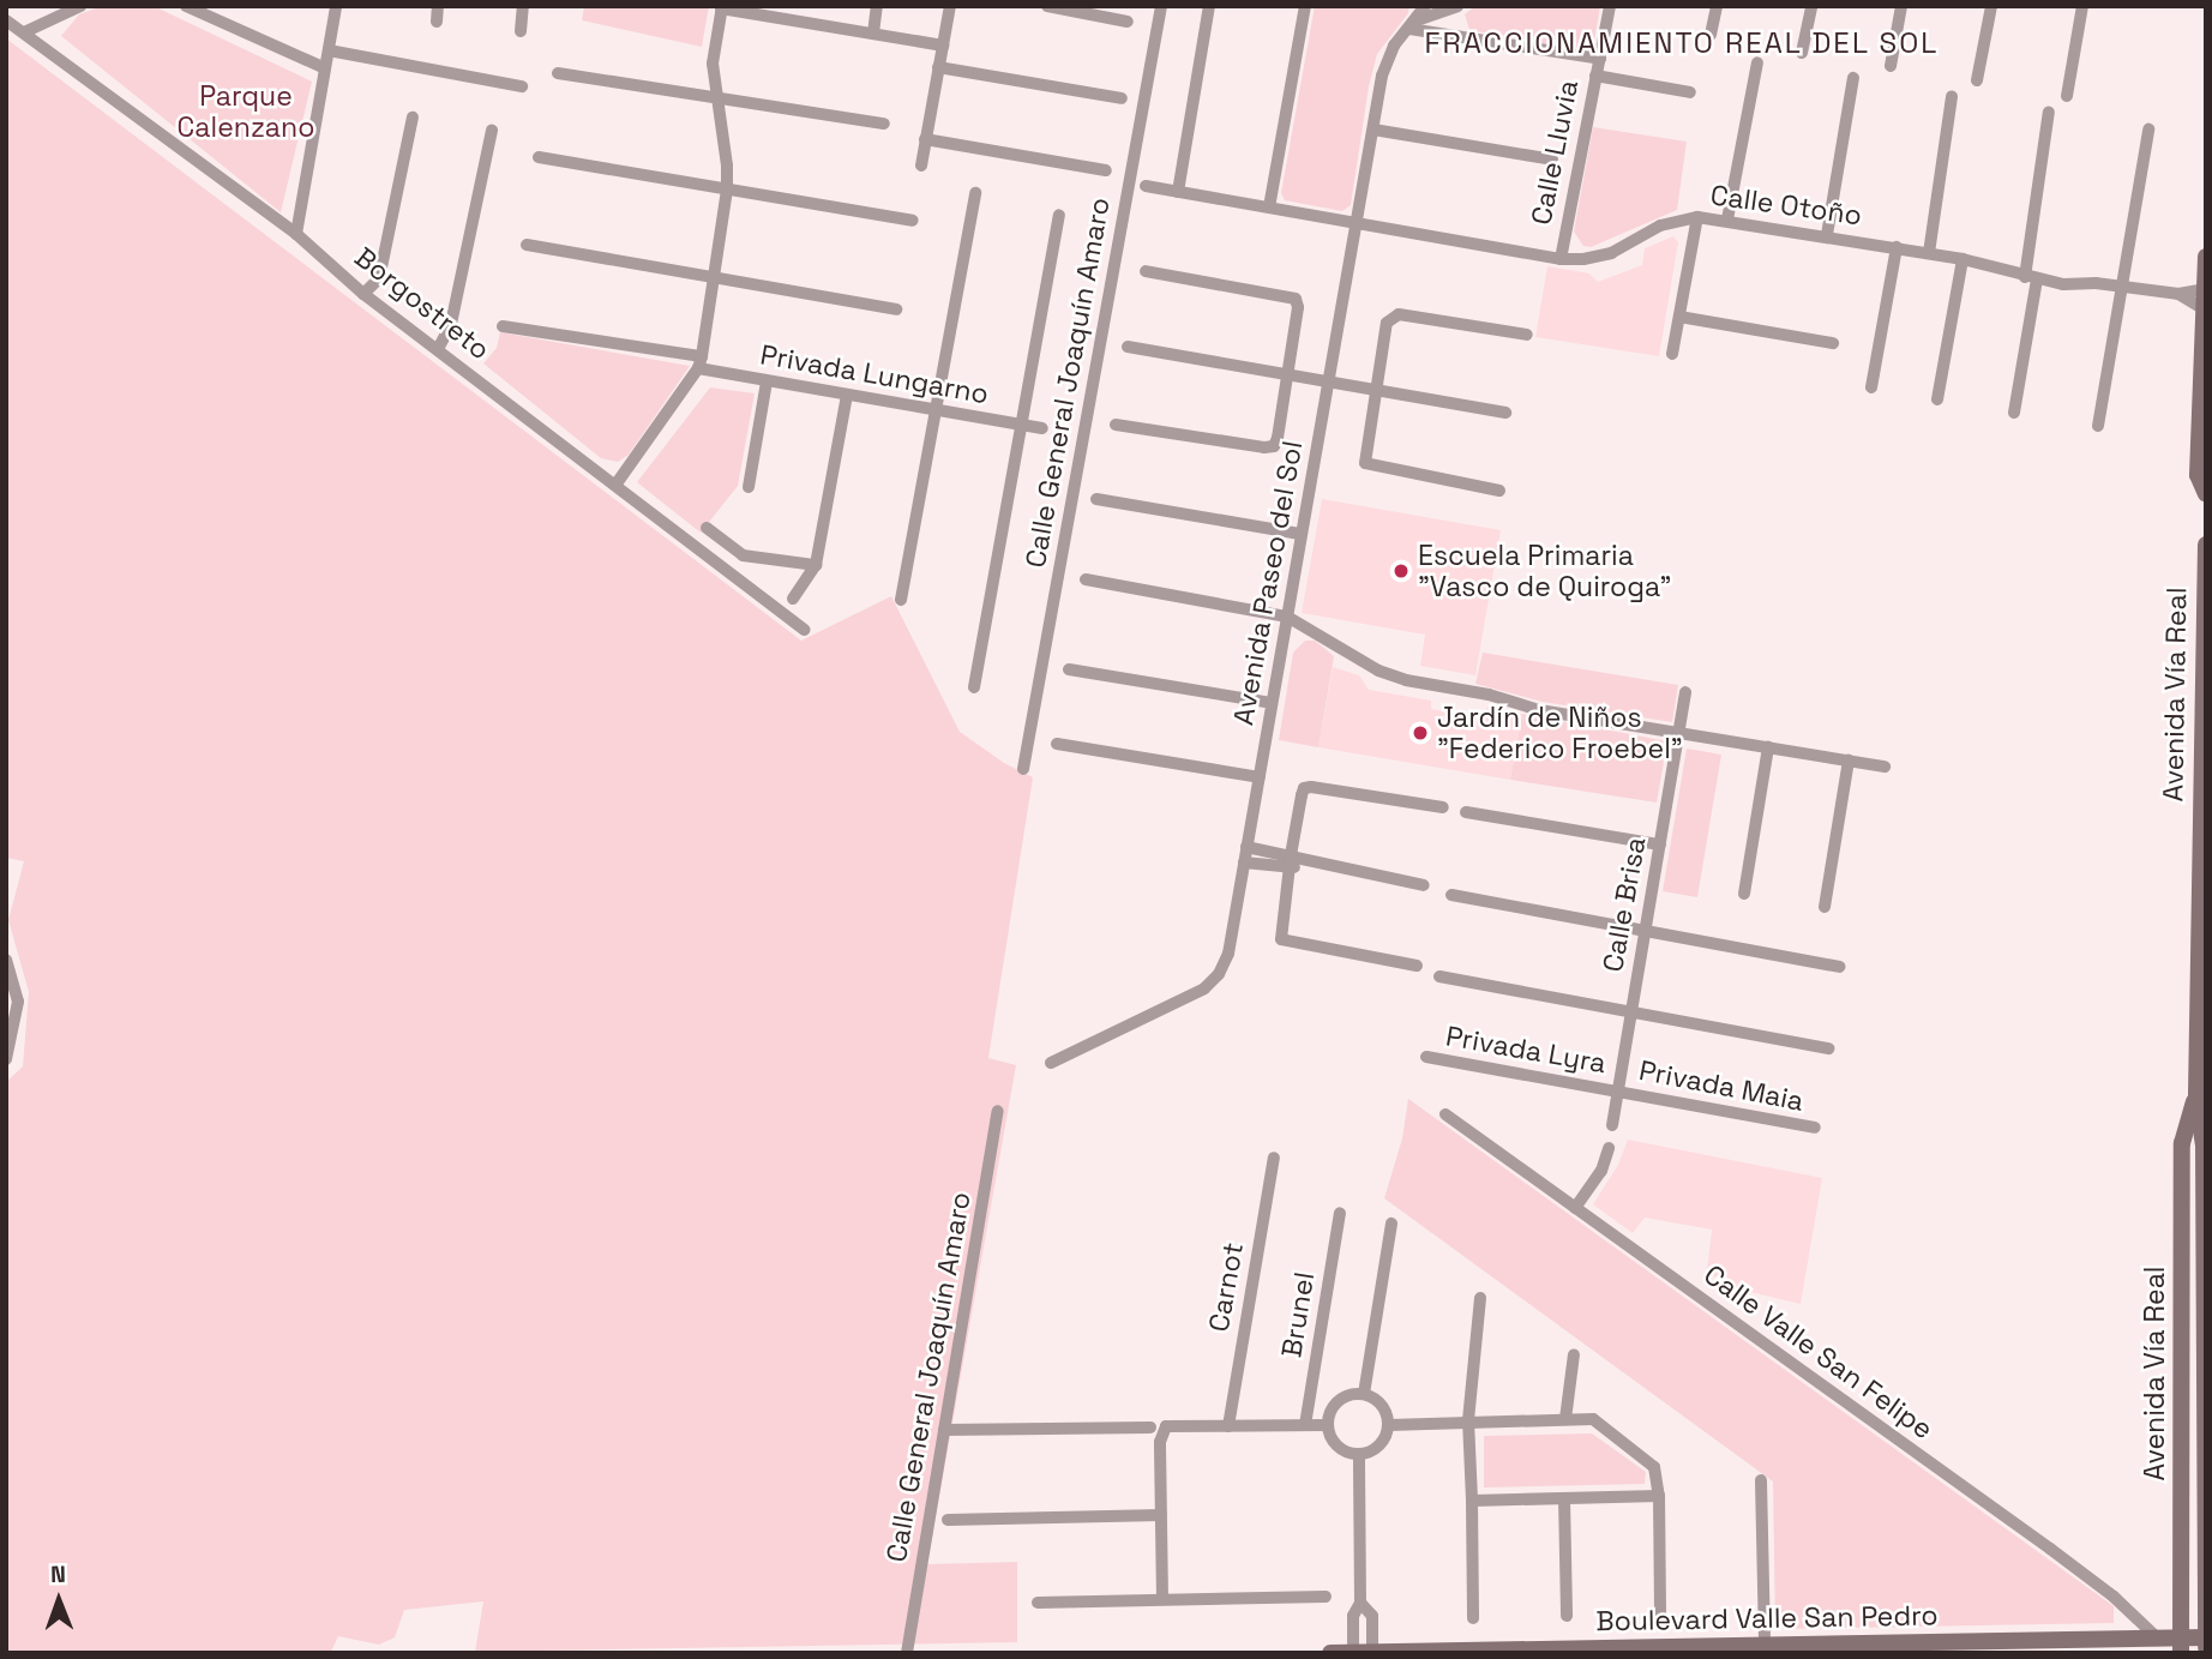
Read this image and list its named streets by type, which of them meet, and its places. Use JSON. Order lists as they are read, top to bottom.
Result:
{
  "streets": {
    "main road": ["Avenida Vía Real", "Boulevard Valle San Pedro"],
    "street": [
      "Calle Lluvia",
      "Calle Otoño",
      "Borgostreto",
      "Privada Lungarno",
      "Calle General Joaquín Amaro",
      "Avenida Paseo del Sol",
      "Calle Brisa",
      "Privada Lyra",
      "Privada Maia",
      "Carnot",
      "Brunel",
      "Calle Valle San Felipe"
    ]
  },
  "crossings": [
    ["Calle Lluvia", "Calle Otoño"],
    ["Calle Otoño", "Avenida Paseo del Sol"],
    ["Avenida Vía Real", "Boulevard Valle San Pedro"],
    ["Calle Brisa", "Privada Lyra"],
    ["Calle Brisa", "Privada Maia"],
    ["Privada Lyra", "Privada Maia"],
    ["Calle Valle San Felipe", "Boulevard Valle San Pedro"]
  ],
  "districts": ["FRACCIONAMIENTO REAL DEL SOL"],
  "parks": ["Parque Calenzano"],
  "places": ["Escuela Primaria \"Vasco de Quiroga\"", "Jardín de Niños \"Federico Froebel\""],
  "north": "top"
}
